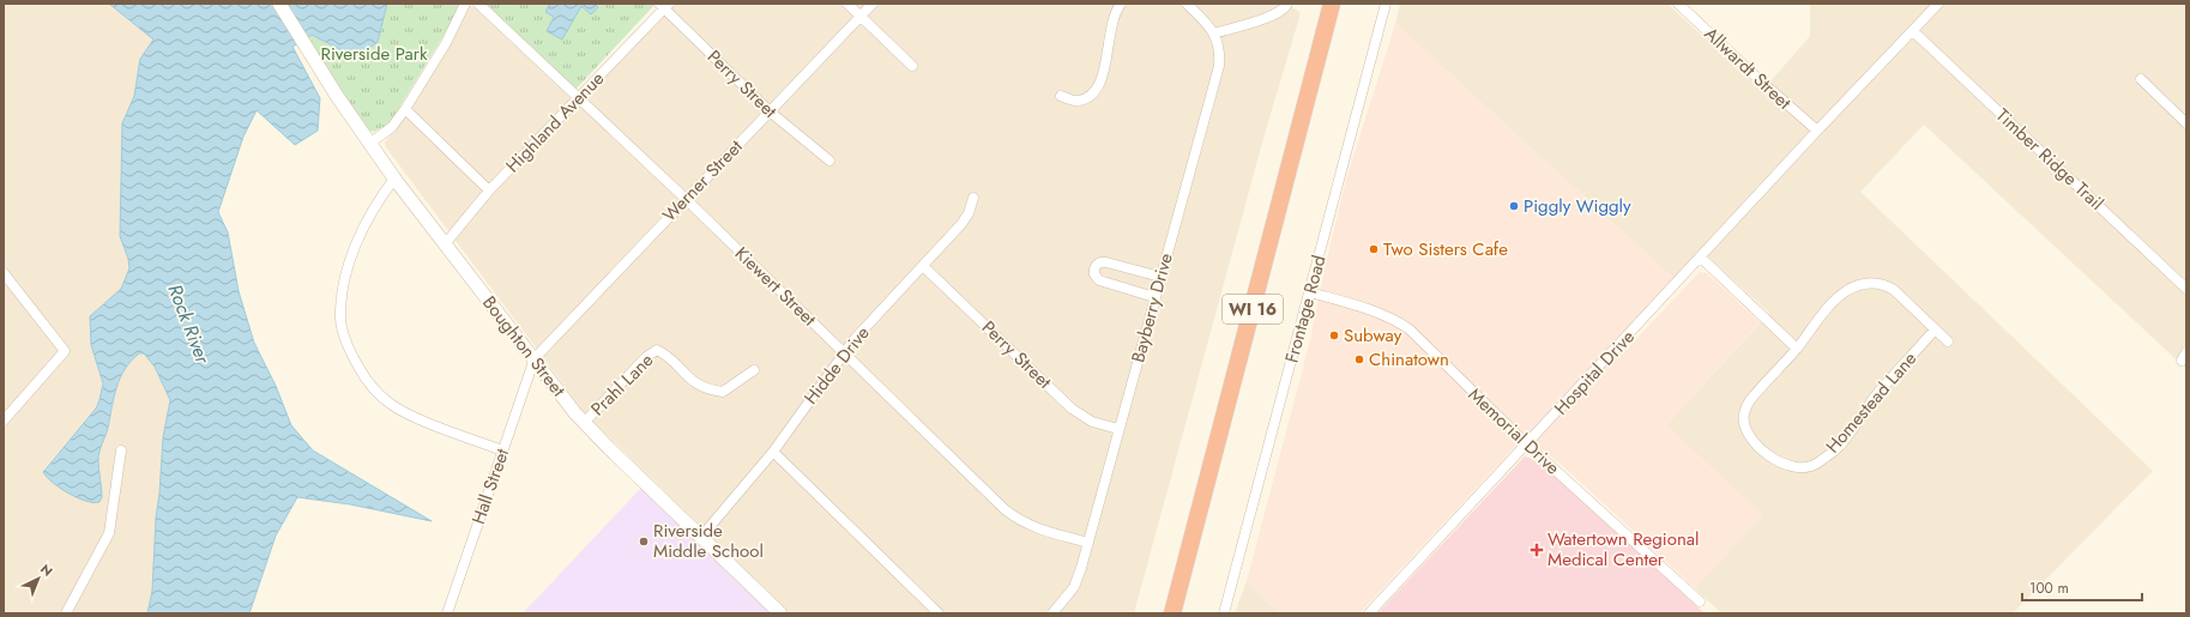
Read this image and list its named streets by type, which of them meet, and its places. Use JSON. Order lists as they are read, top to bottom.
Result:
{
  "streets": {
    "highway": ["WI 16"],
    "street": [
      "Allwardt Street",
      "Perry Street",
      "Highland Avenue",
      "Timber Ridge Trail",
      "Werner Street",
      "Kiewert Street",
      "Bayberry Drive",
      "Frontage Road",
      "Boughton Street",
      "Hidde Drive",
      "Hospital Drive",
      "Prahl Lane",
      "Homestead Lane",
      "Memorial Drive",
      "Hall Street"
    ]
  },
  "crossings": [
    ["Allwardt Street", "Hospital Drive"],
    ["Perry Street", "Highland Avenue"],
    ["Perry Street", "Werner Street"],
    ["Perry Street", "Bayberry Drive"],
    ["Perry Street", "Hidde Drive"],
    ["Highland Avenue", "Kiewert Street"],
    ["Highland Avenue", "Boughton Street"],
    ["Timber Ridge Trail", "Hospital Drive"],
    ["Werner Street", "Kiewert Street"],
    ["Werner Street", "Boughton Street"],
    ["Werner Street", "Hall Street"],
    ["Kiewert Street", "Bayberry Drive"],
    ["Kiewert Street", "Hidde Drive"],
    ["Frontage Road", "Memorial Drive"],
    ["Boughton Street", "Hidde Drive"],
    ["Boughton Street", "Prahl Lane"],
    ["Boughton Street", "Hall Street"],
    ["Hospital Drive", "Memorial Drive"]
  ],
  "water": ["Rock River"],
  "parks": ["Riverside Park"],
  "places": {
    "other": [
      "Piggly Wiggly",
      "Two Sisters Cafe",
      "Subway",
      "Chinatown",
      "Riverside Middle School"
    ],
    "health": ["Watertown Regional Medical Center"]
  },
  "scale_bar": "100 m",
  "north": "top right"
}
